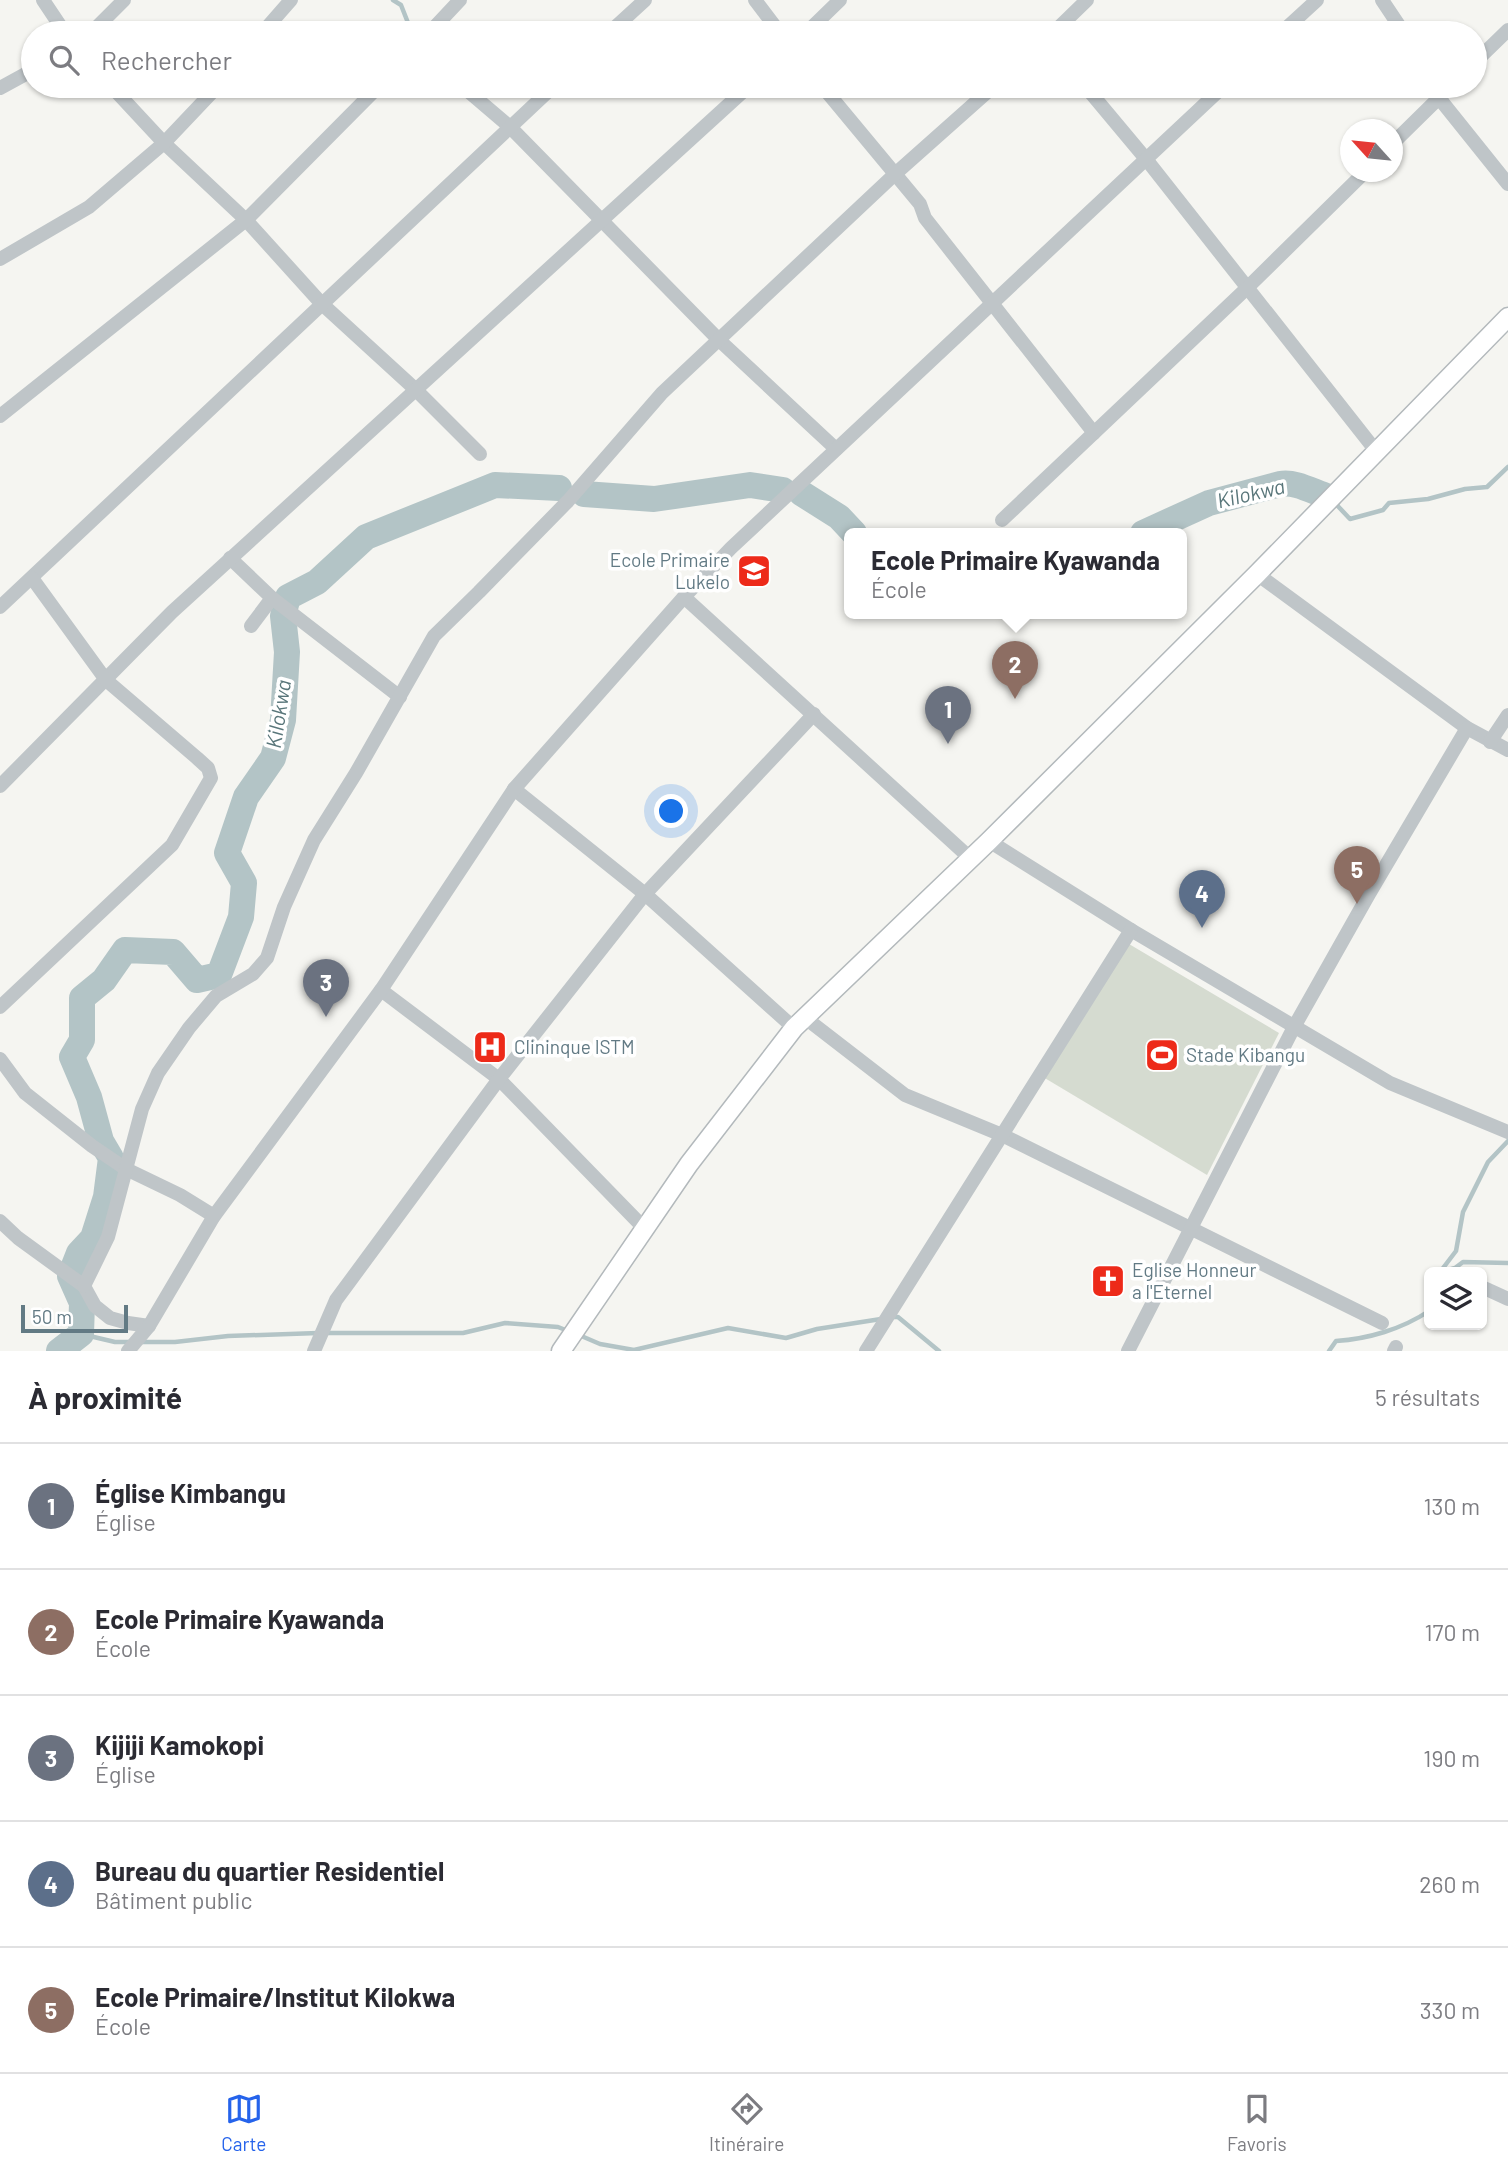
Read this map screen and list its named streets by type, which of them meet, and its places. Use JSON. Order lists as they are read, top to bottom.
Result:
{
  "water": ["Kilokwa"],
  "places": {
    "school or university": ["Ecole Primaire Lukelo"],
    "hospital": ["Clininque ISTM"],
    "sports": ["Stade Kibangu"],
    "church": ["Eglise Honneur a l'Eternel"]
  },
  "scale_bar": "50 m",
  "north": "top left",
  "page": {
    "search": "Rechercher",
    "popup": ["Ecole Primaire Kyawanda", "École"],
    "pins": [
      "2",
      "1",
      "5",
      "4",
      "3"
    ],
    "scale": "50 m",
    "heading": ["À proximité", "5 résultats"],
    "list": [
      {
        "mark": "1",
        "name": "Église Kimbangu",
        "note": "Église",
        "value": "130 m"
      },
      {
        "mark": "2",
        "name": "Ecole Primaire Kyawanda",
        "note": "École",
        "value": "170 m"
      },
      {
        "mark": "3",
        "name": "Kijiji Kamokopi",
        "note": "Église",
        "value": "190 m"
      },
      {
        "mark": "4",
        "name": "Bureau du quartier Residentiel",
        "note": "Bâtiment public",
        "value": "260 m"
      },
      {
        "mark": "5",
        "name": "Ecole Primaire/Institut Kilokwa",
        "note": "École",
        "value": "330 m"
      }
    ],
    "nav": ["Carte", "Itinéraire", "Favoris"]
  }
}
